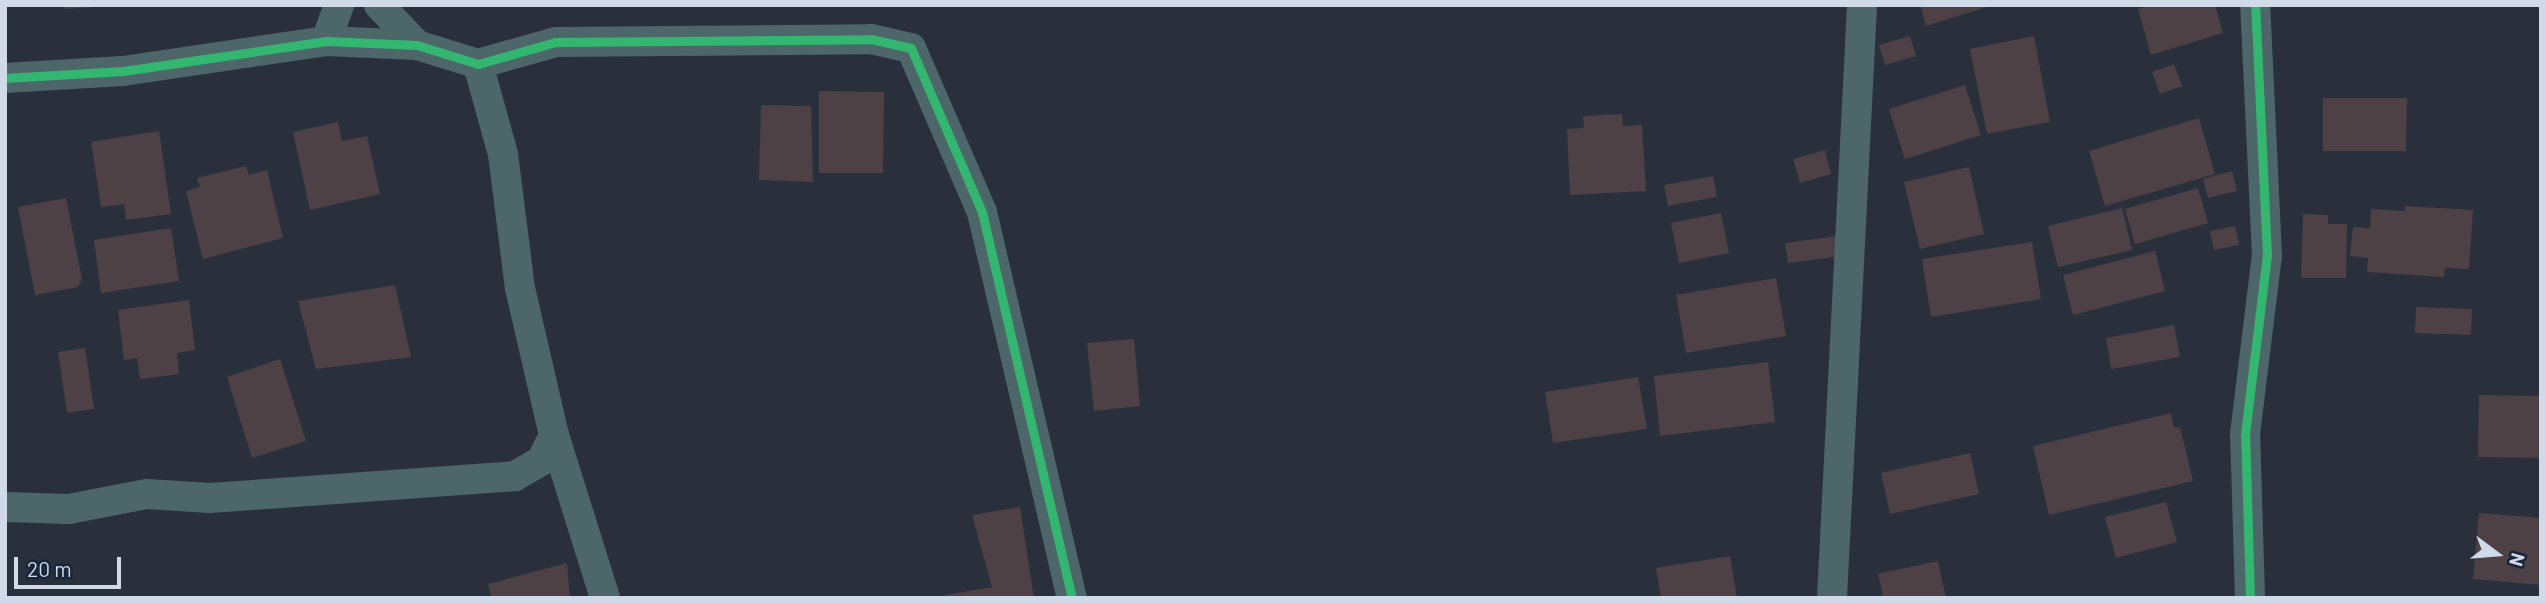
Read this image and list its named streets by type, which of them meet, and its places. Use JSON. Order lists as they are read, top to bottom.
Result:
{
  "scale_bar": "20 m",
  "north": "right"
}
